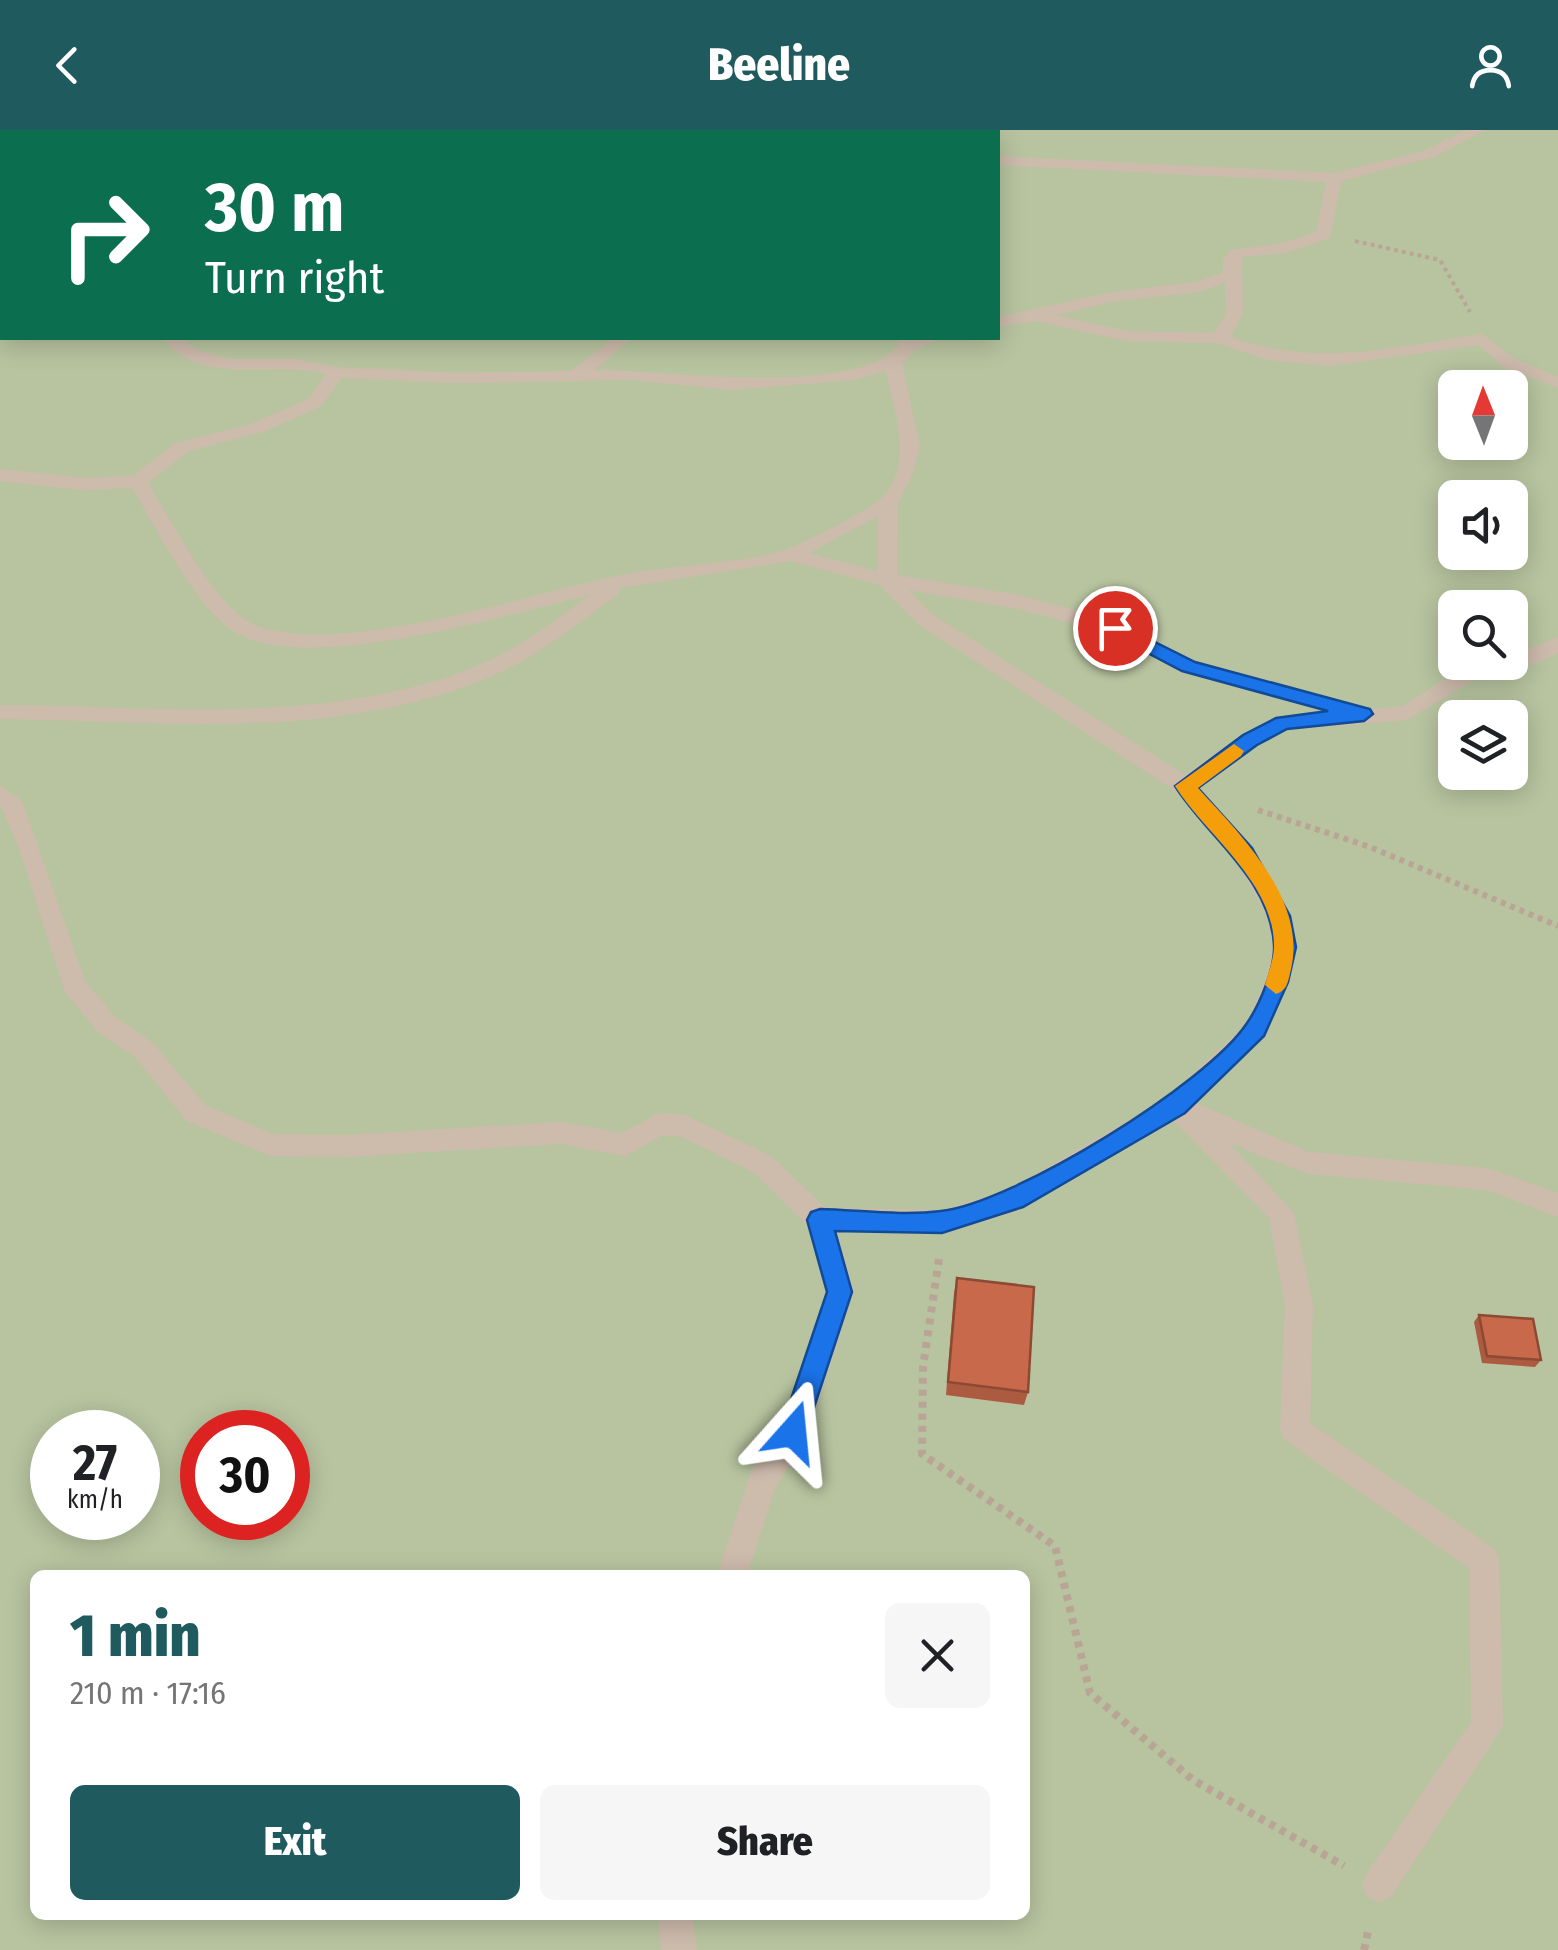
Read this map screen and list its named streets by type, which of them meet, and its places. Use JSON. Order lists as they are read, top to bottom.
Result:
{
  "north": "top",
  "page": {
    "header": "Beeline",
    "turn": ["30 m", "Turn right"],
    "speed": "27 km/h",
    "limit": "30",
    "heading": ["1 min", "210 m · 17:16"],
    "buttons": ["Exit", "Share"]
  }
}
